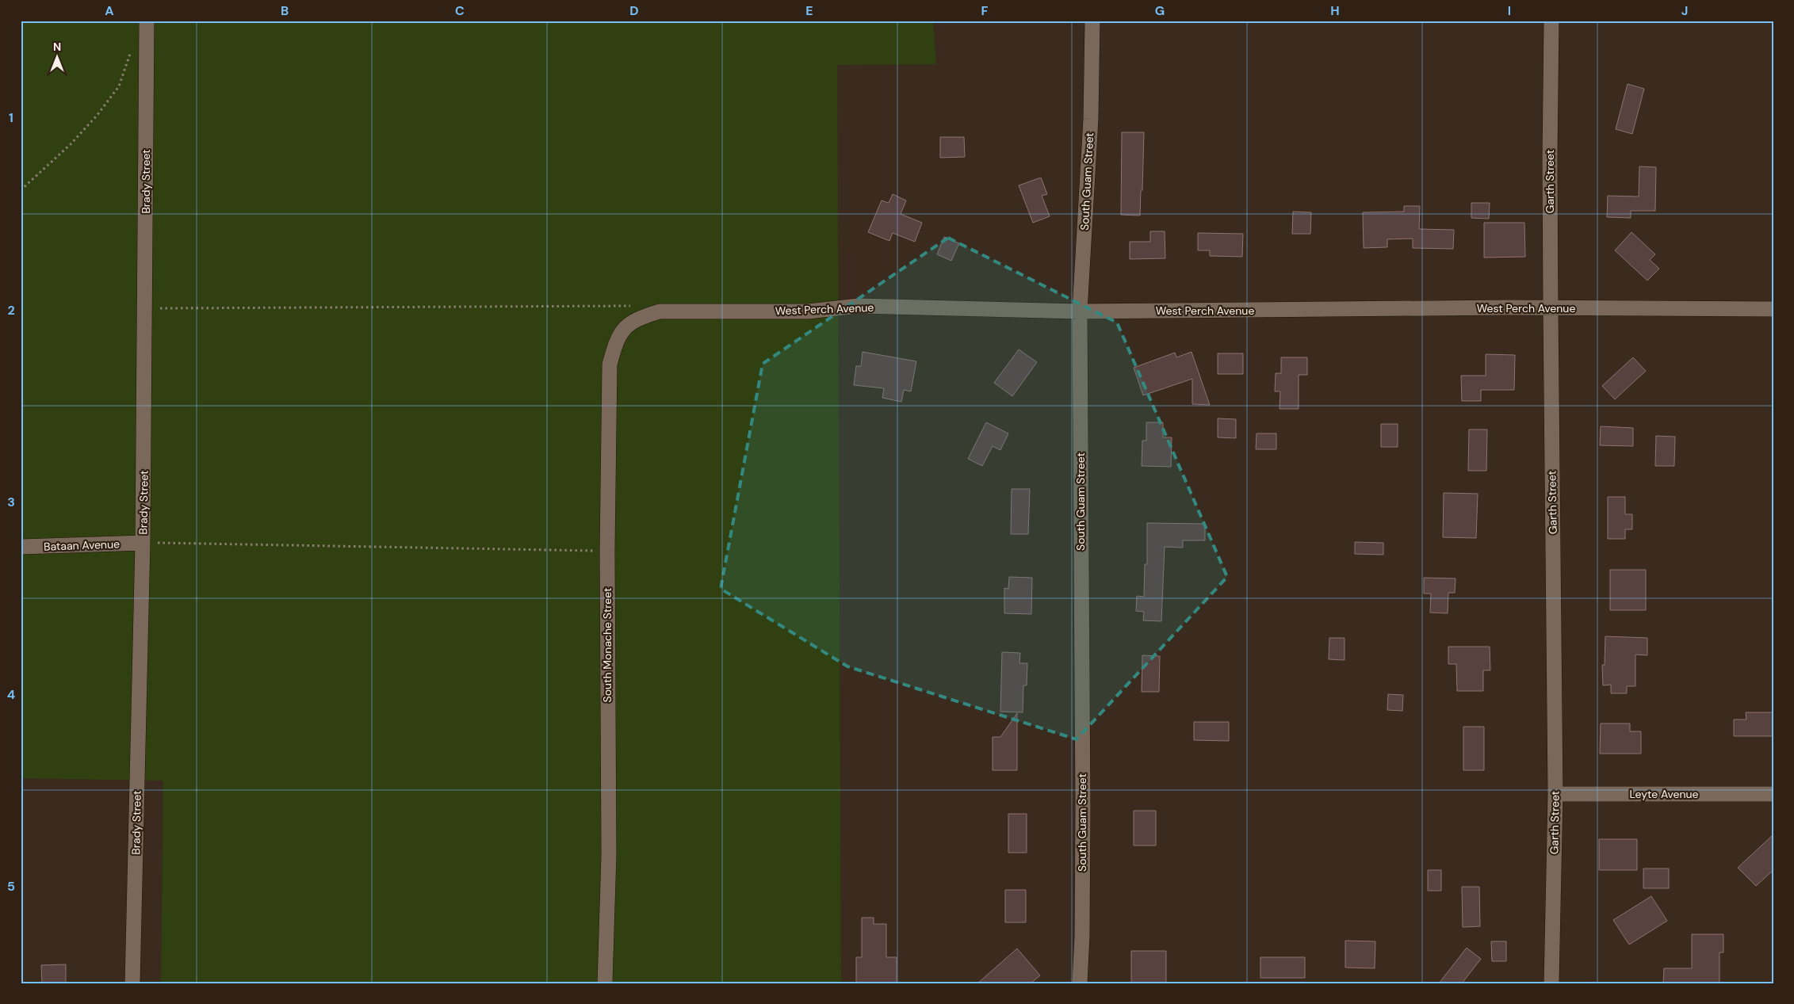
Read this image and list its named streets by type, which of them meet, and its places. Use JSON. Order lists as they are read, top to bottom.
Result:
{
  "streets": {
    "street": [
      "Brady Street",
      "South Guam Street",
      "Garth Street",
      "West Perch Avenue",
      "Bataan Avenue",
      "South Monache Street",
      "Leyte Avenue"
    ]
  },
  "crossings": [
    ["Brady Street", "Bataan Avenue"],
    ["South Guam Street", "West Perch Avenue"],
    ["Garth Street", "West Perch Avenue"],
    ["Garth Street", "Leyte Avenue"],
    ["West Perch Avenue", "South Monache Street"]
  ],
  "north": "top",
  "grid": {
    "columns": [
      "A",
      "B",
      "C",
      "D",
      "E",
      "F",
      "G",
      "H",
      "I",
      "J"
    ],
    "rows": [
      "1",
      "2",
      "3",
      "4",
      "5"
    ]
  }
}
